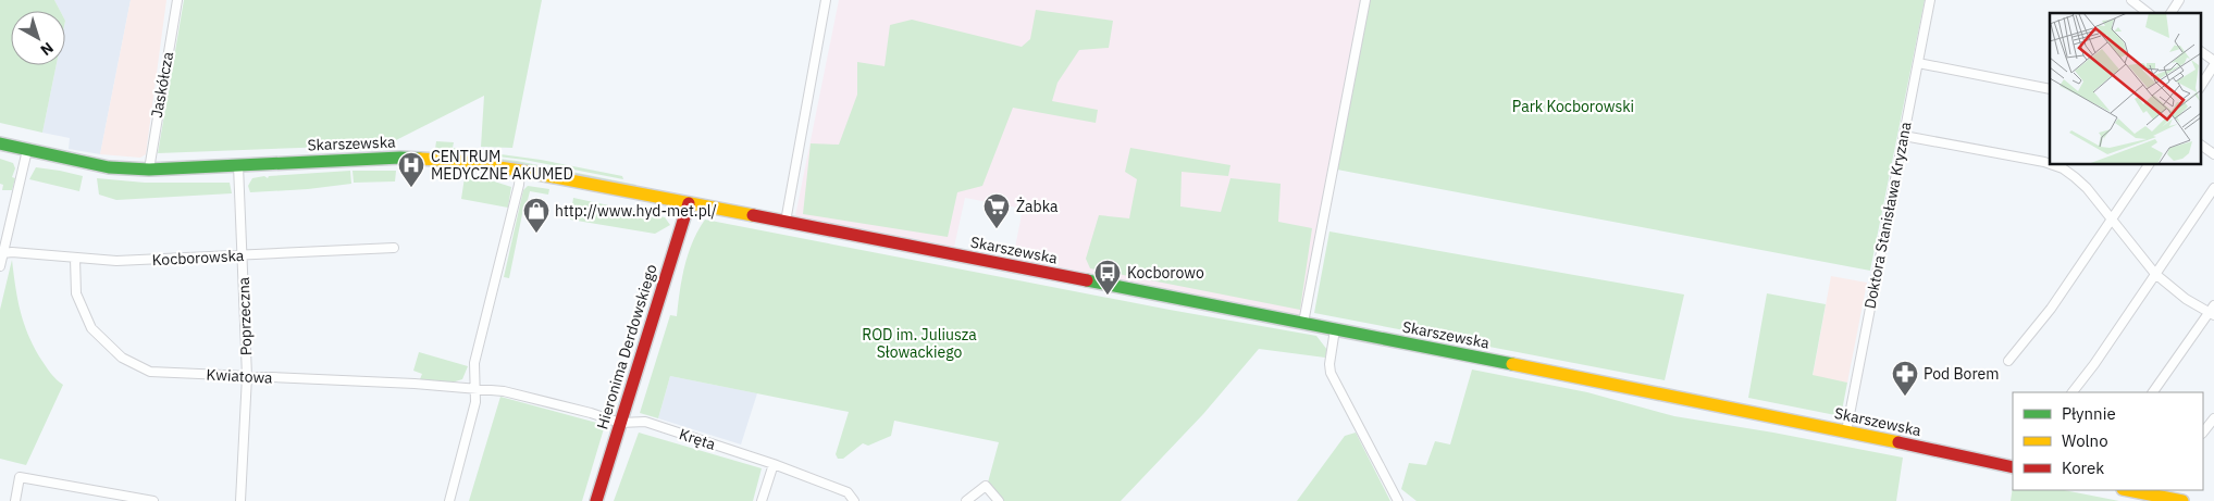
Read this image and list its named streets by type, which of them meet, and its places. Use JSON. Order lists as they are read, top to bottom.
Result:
{
  "streets": {
    "main road": ["Skarszewska", "Hieronima Derdowskiego"],
    "street": [
      "Jaskółcza",
      "Doktora Stanisława Kryzana",
      "Kocborowska",
      "Poprzeczna",
      "Kwiatowa",
      "Kręta"
    ]
  },
  "crossings": [
    ["Jaskółcza", "Skarszewska"],
    ["Skarszewska", "Doktora Stanisława Kryzana"],
    ["Skarszewska", "Poprzeczna"],
    ["Skarszewska", "Hieronima Derdowskiego"],
    ["Kocborowska", "Poprzeczna"],
    ["Kocborowska", "Kwiatowa"],
    ["Poprzeczna", "Kwiatowa"],
    ["Hieronima Derdowskiego", "Kwiatowa"],
    ["Hieronima Derdowskiego", "Kręta"],
    ["Kwiatowa", "Kręta"]
  ],
  "parks": ["Park Kocborowski", "ROD im. Juliusza Słowackiego"],
  "places": {
    "hospital": ["CENTRUM MEDYCZNE AKUMED"],
    "supermarket": ["Żabka"],
    "shop": ["http://www.hyd-met.pl/"],
    "bus stop": ["Kocborowo"],
    "pharmacy": ["Pod Borem"]
  },
  "legend": ["Płynnie", "Wolno", "Korek"],
  "north": "bottom right"
}
